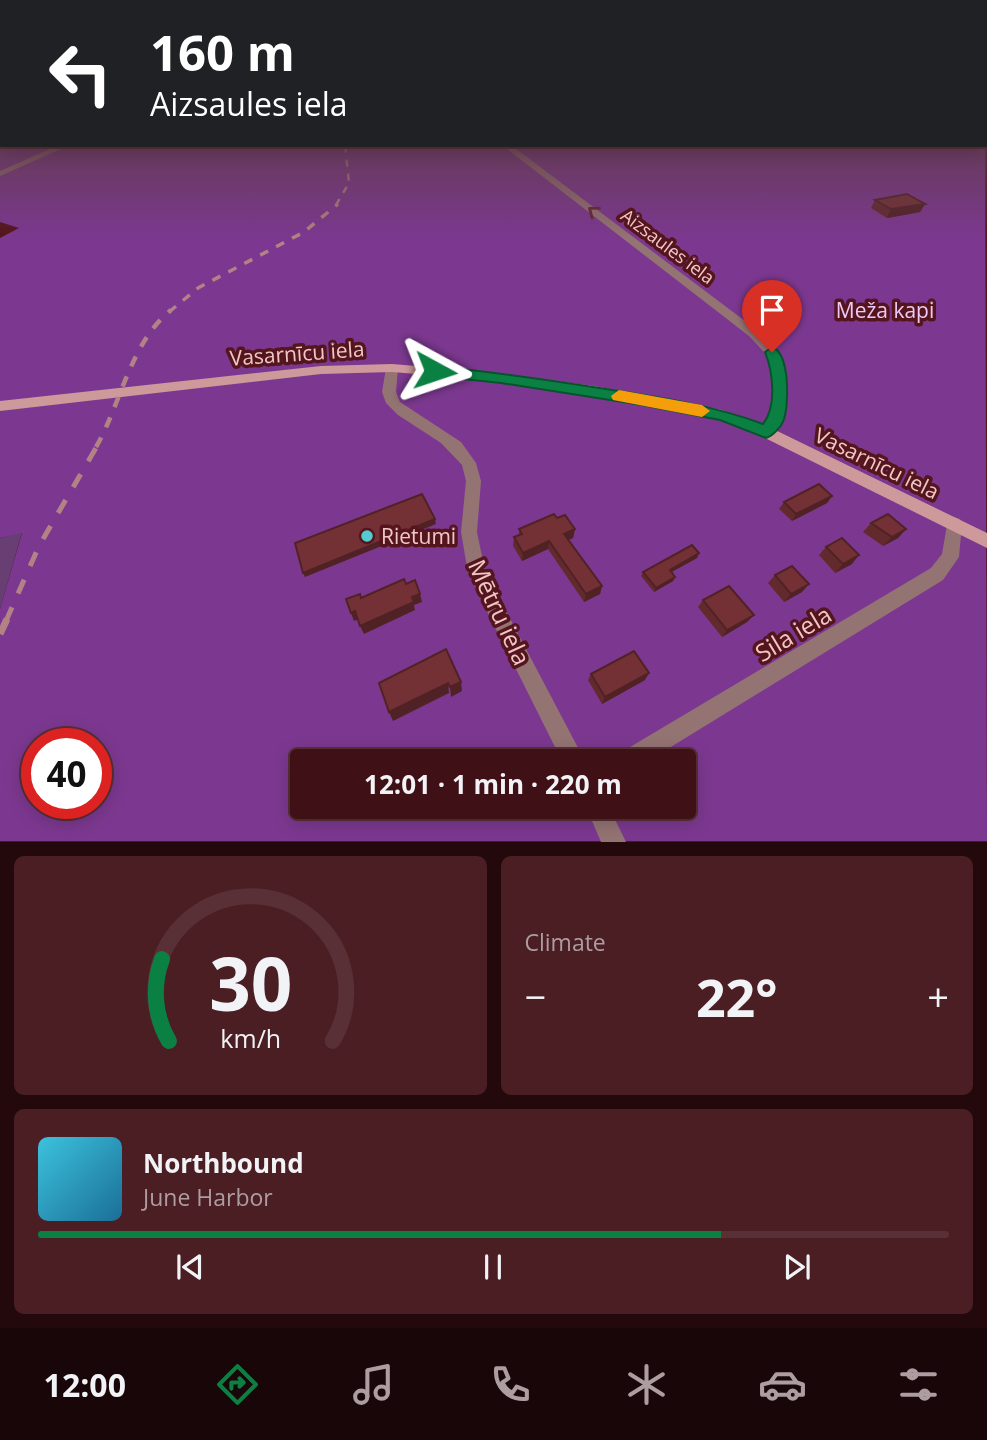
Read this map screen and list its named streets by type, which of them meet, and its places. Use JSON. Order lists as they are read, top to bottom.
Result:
{
  "streets": {
    "street": [
      "Aizsaules iela",
      "Vasarnīcu iela",
      "Mētru iela",
      "Sila iela"
    ]
  },
  "crossings": [
    ["Aizsaules iela", "Vasarnīcu iela"],
    ["Vasarnīcu iela", "Mētru iela"],
    ["Vasarnīcu iela", "Sila iela"]
  ],
  "one_way": ["Aizsaules iela"],
  "parks": ["Meža kapi"],
  "places": ["Rietumi"],
  "page": {
    "turn": ["160 m", "Aizsaules iela"],
    "limit": "40",
    "trip": "12:01 · 1 min · 220 m",
    "tile": "Climate",
    "heat": ["−", "22°", "+"],
    "song": ["Northbound", "June Harbor"],
    "tabs": "12:00",
    "gauge": ["30", "km/h"]
  }
}
